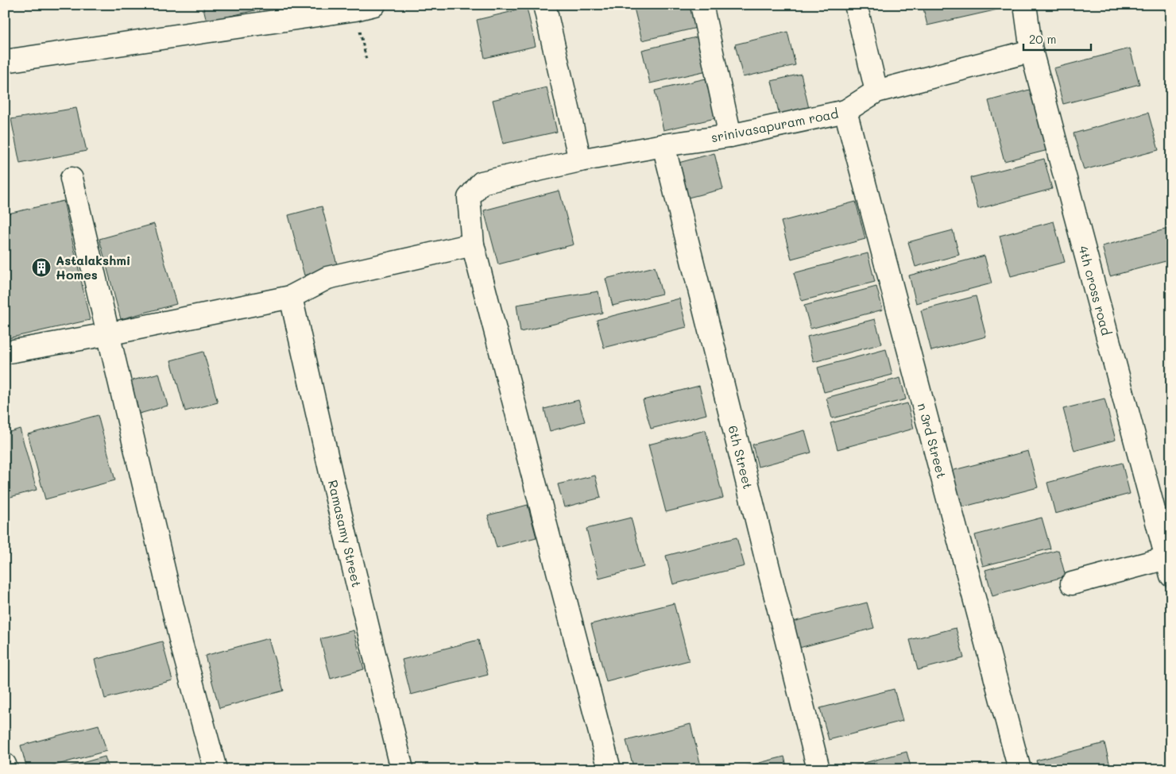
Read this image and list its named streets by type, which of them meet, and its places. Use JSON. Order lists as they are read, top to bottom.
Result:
{
  "streets": {
    "street": [
      "srinivasapuram road",
      "4th cross road",
      "n 3rd Street",
      "6th Street",
      "Ramasamy Street"
    ]
  },
  "crossings": [
    ["srinivasapuram road", "4th cross road"],
    ["srinivasapuram road", "n 3rd Street"],
    ["srinivasapuram road", "6th Street"]
  ],
  "places": {
    "building": ["Astalakshmi Homes"]
  },
  "scale_bar": "20 m"
}
